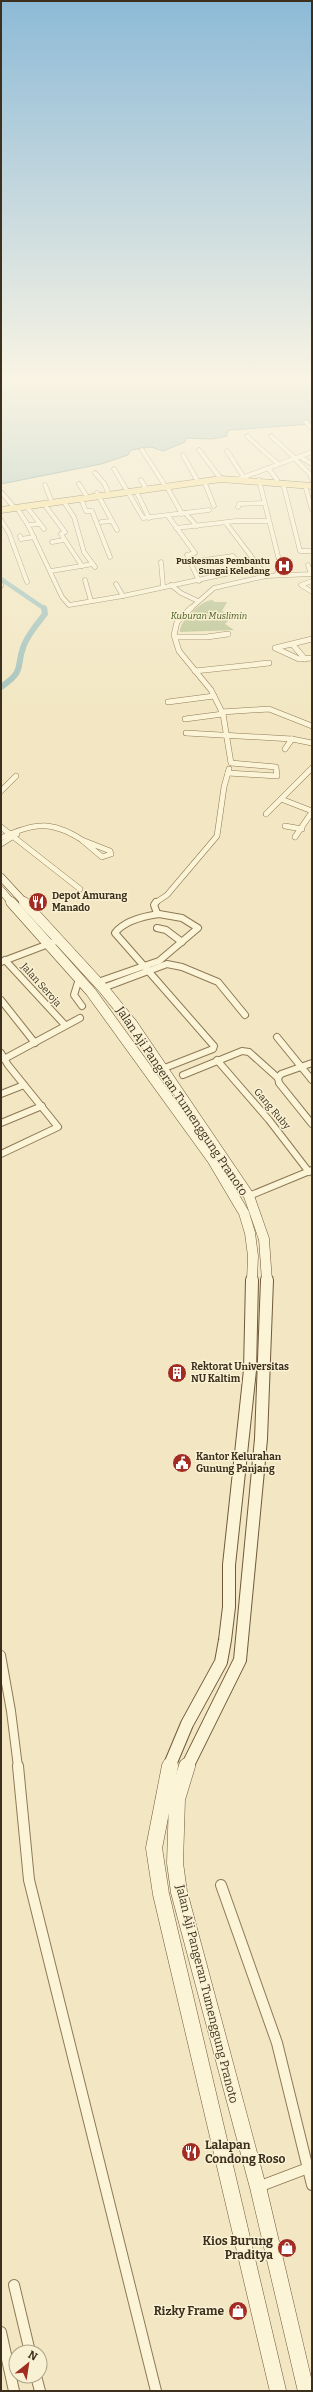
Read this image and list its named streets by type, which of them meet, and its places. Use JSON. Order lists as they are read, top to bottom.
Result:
{
  "streets": {
    "main road": ["Jalan Aji Pangeran Tumenggung Pranoto"],
    "street": ["Jalan Seroja", "Gang Ruby"]
  },
  "parks": ["Kuburan Muslimin"],
  "places": {
    "hospital": ["Puskesmas Pembantu Sungai Keledang"],
    "restaurant": ["Depot Amurang Manado", "Lalapan Condong Roso"],
    "building": ["Rektorat Universitas NU Kaltim"],
    "public building": ["Kantor Kelurahan Gunung Panjang"],
    "shop": ["Kios Burung Praditya", "Rizky Frame"]
  },
  "north": "top right"
}
